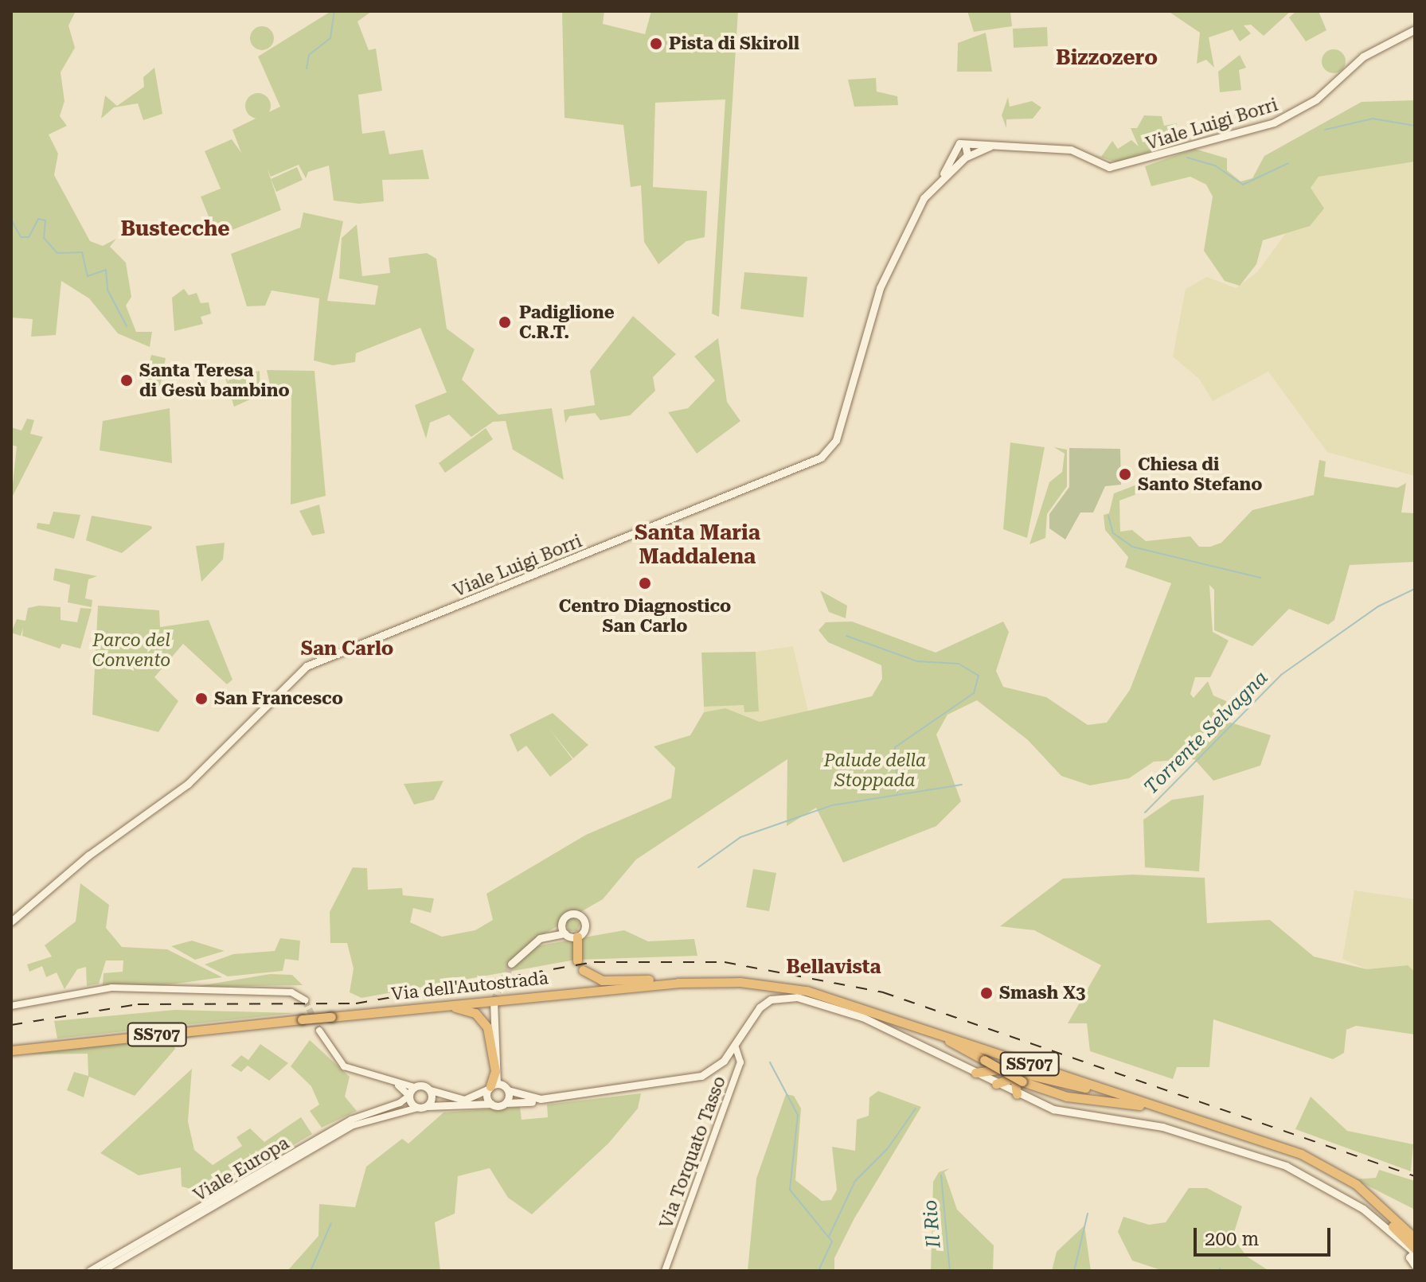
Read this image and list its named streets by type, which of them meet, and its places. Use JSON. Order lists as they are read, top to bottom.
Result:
{
  "streets": {
    "highway": ["Via dell'Autostrada", "SS707"],
    "main road": ["Viale Luigi Borri"],
    "street": ["Via Torquato Tasso", "Viale Europa"]
  },
  "crossings": [
    ["Via dell'Autostrada", "SS707"]
  ],
  "districts": [
    "Bizzozero",
    "Bustecche",
    "Santa Maria Maddalena",
    "San Carlo",
    "Bellavista"
  ],
  "water": ["Torrente Selvagna", "Il Rio"],
  "parks": ["Parco del Convento", "Palude della Stoppada"],
  "places": [
    "Pista di Skiroll",
    "Padiglione C.R.T.",
    "Santa Teresa di Gesù bambino",
    "Chiesa di Santo Stefano",
    "Centro Diagnostico San Carlo",
    "San Francesco",
    "Smash X3"
  ],
  "scale_bar": "200 m"
}
